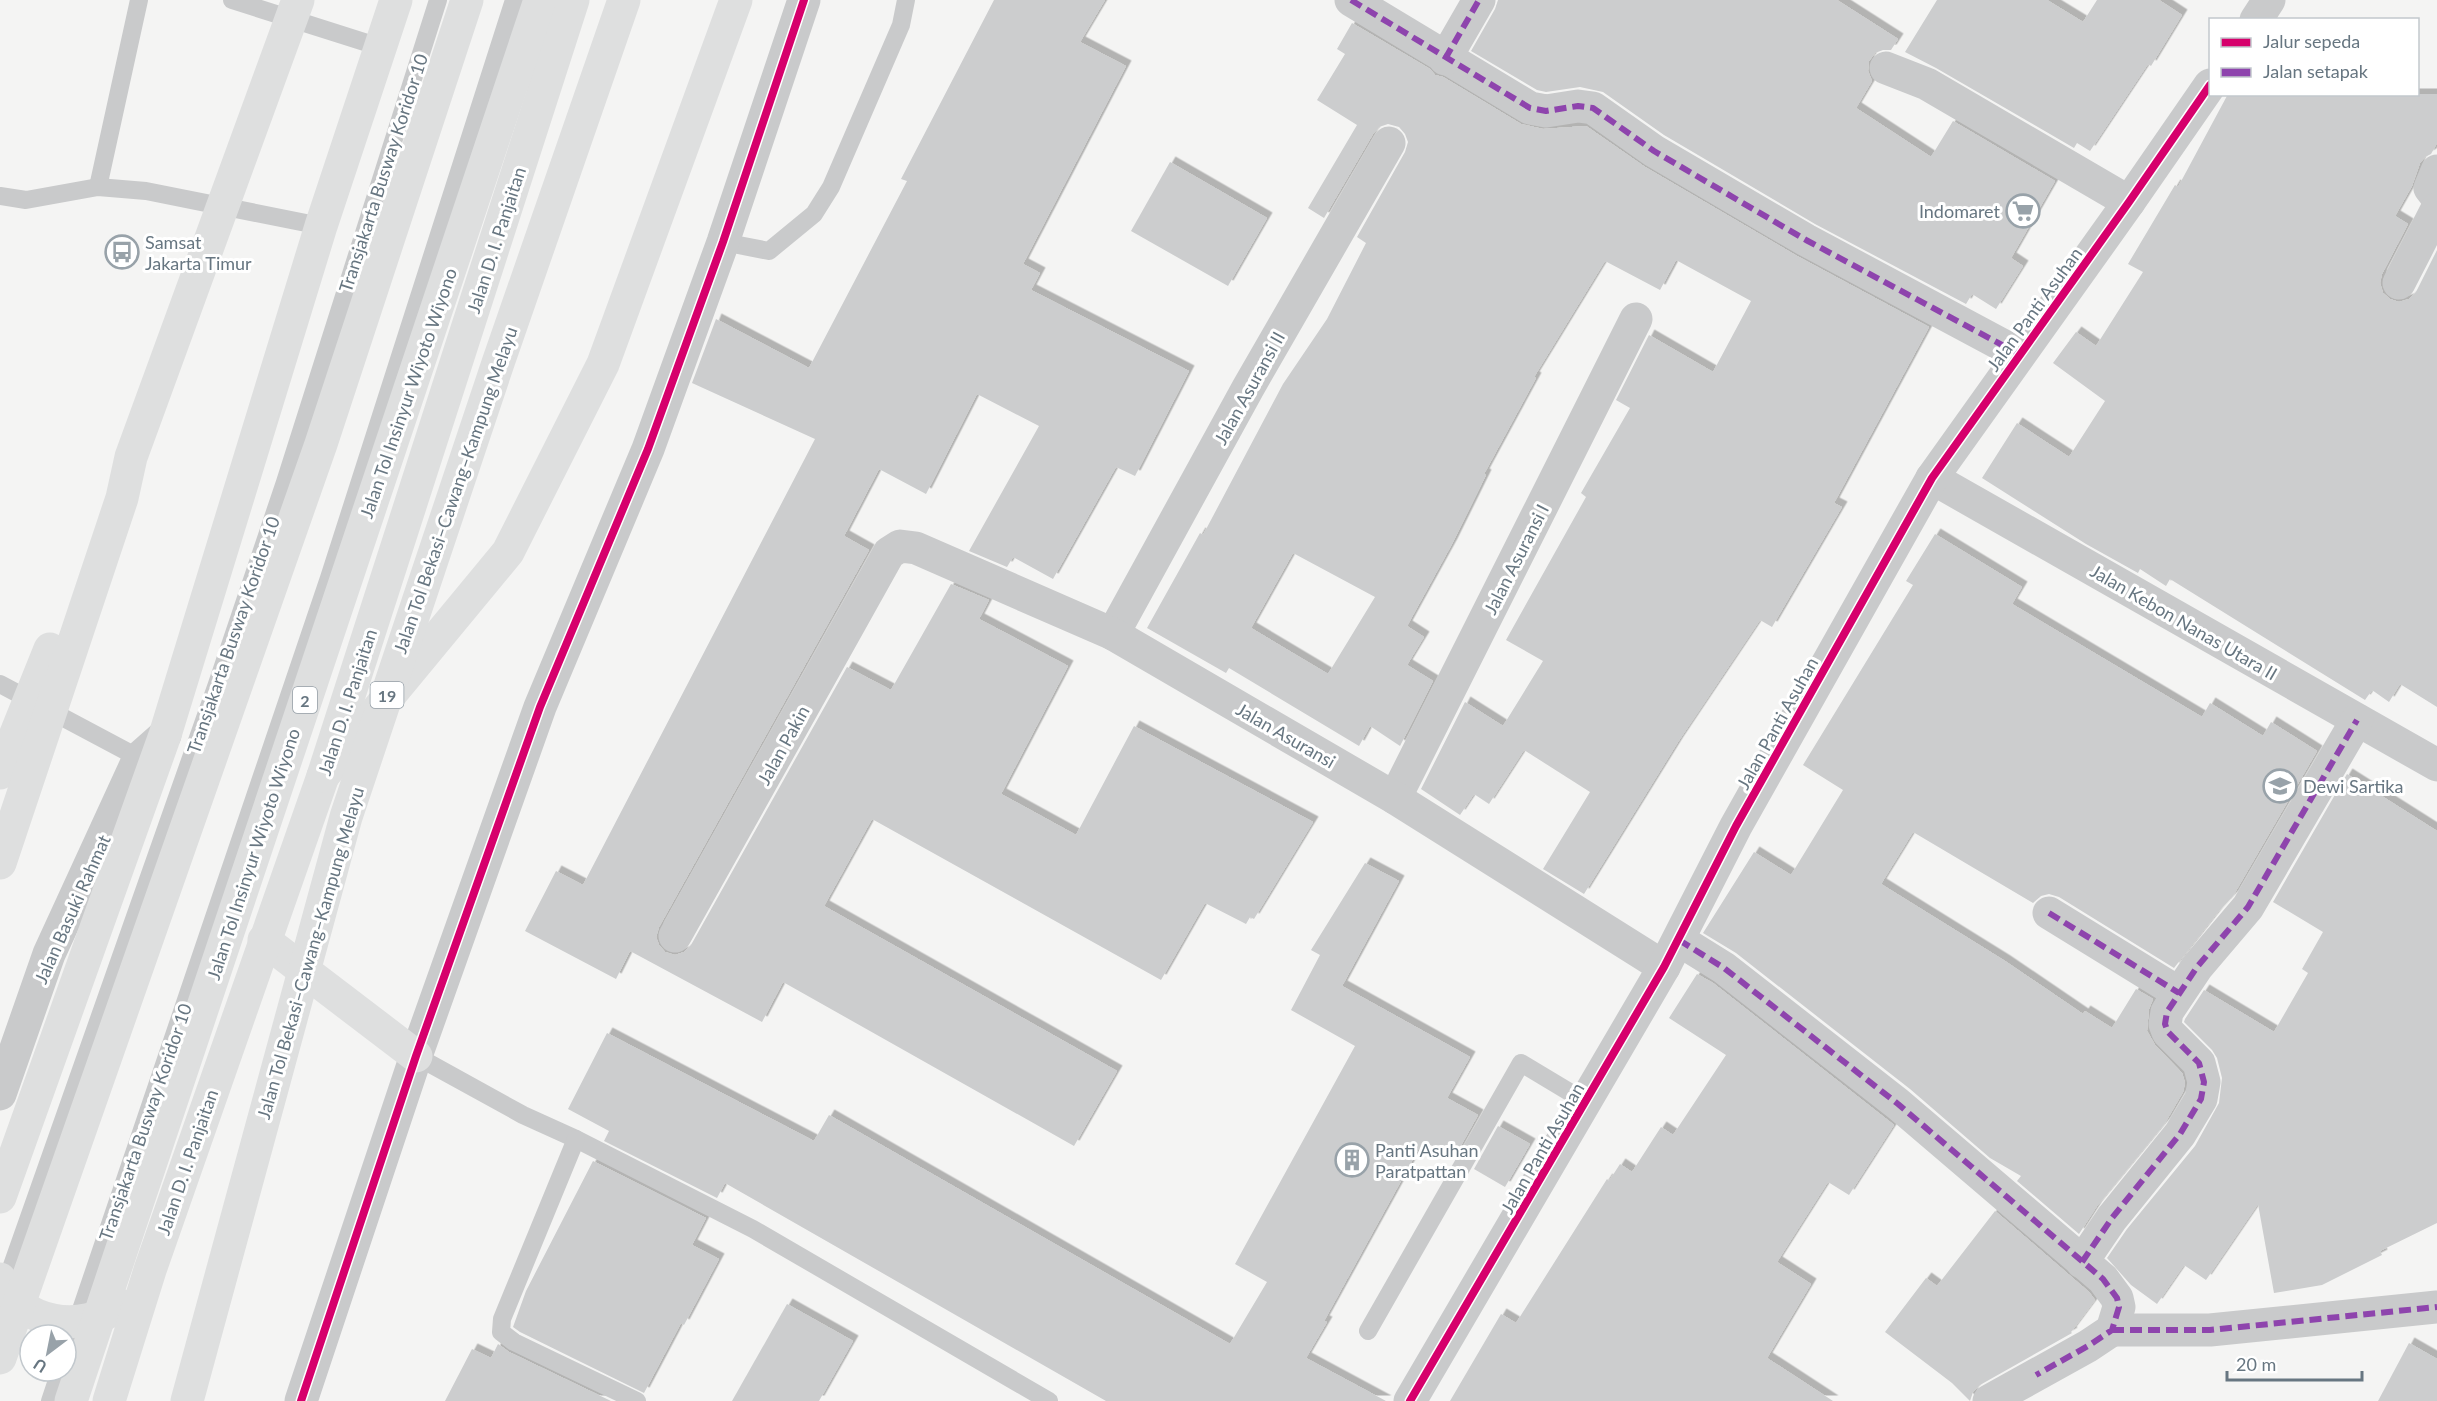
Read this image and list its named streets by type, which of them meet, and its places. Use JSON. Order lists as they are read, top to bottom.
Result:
{
  "streets": {
    "highway": [
      "Jalan D. I. Panjaitan",
      "Jalan Tol Insinyur Wiyoto Wiyono",
      "Jalan Tol Bekasi–Cawang–Kampung Melayu",
      "19",
      "2"
    ],
    "street": [
      "Jalan Panti Asuhan",
      "Jalan Asuransi II",
      "Jalan Asuransi I",
      "Jalan Kebon Nanas Utara II",
      "Jalan Asuransi",
      "Jalan Pakin",
      "Jalan Basuki Rahmat"
    ],
    "lane": ["Transjakarta Busway Koridor 10"]
  },
  "crossings": [
    ["Jalan Panti Asuhan", "Jalan Kebon Nanas Utara II"],
    ["Jalan Panti Asuhan", "Jalan Asuransi"],
    ["Jalan Asuransi II", "Jalan Asuransi"],
    ["Jalan Asuransi I", "Jalan Asuransi"],
    ["Jalan Asuransi", "Jalan Pakin"]
  ],
  "places": {
    "supermarket": ["Indomaret"],
    "bus stop": ["Samsat Jakarta Timur"],
    "school or university": ["Dewi Sartika"],
    "building": ["Panti Asuhan Paratpattan"]
  },
  "legend": ["Jalur sepeda", "Jalan setapak"],
  "scale_bar": "20 m",
  "north": "bottom left"
}
